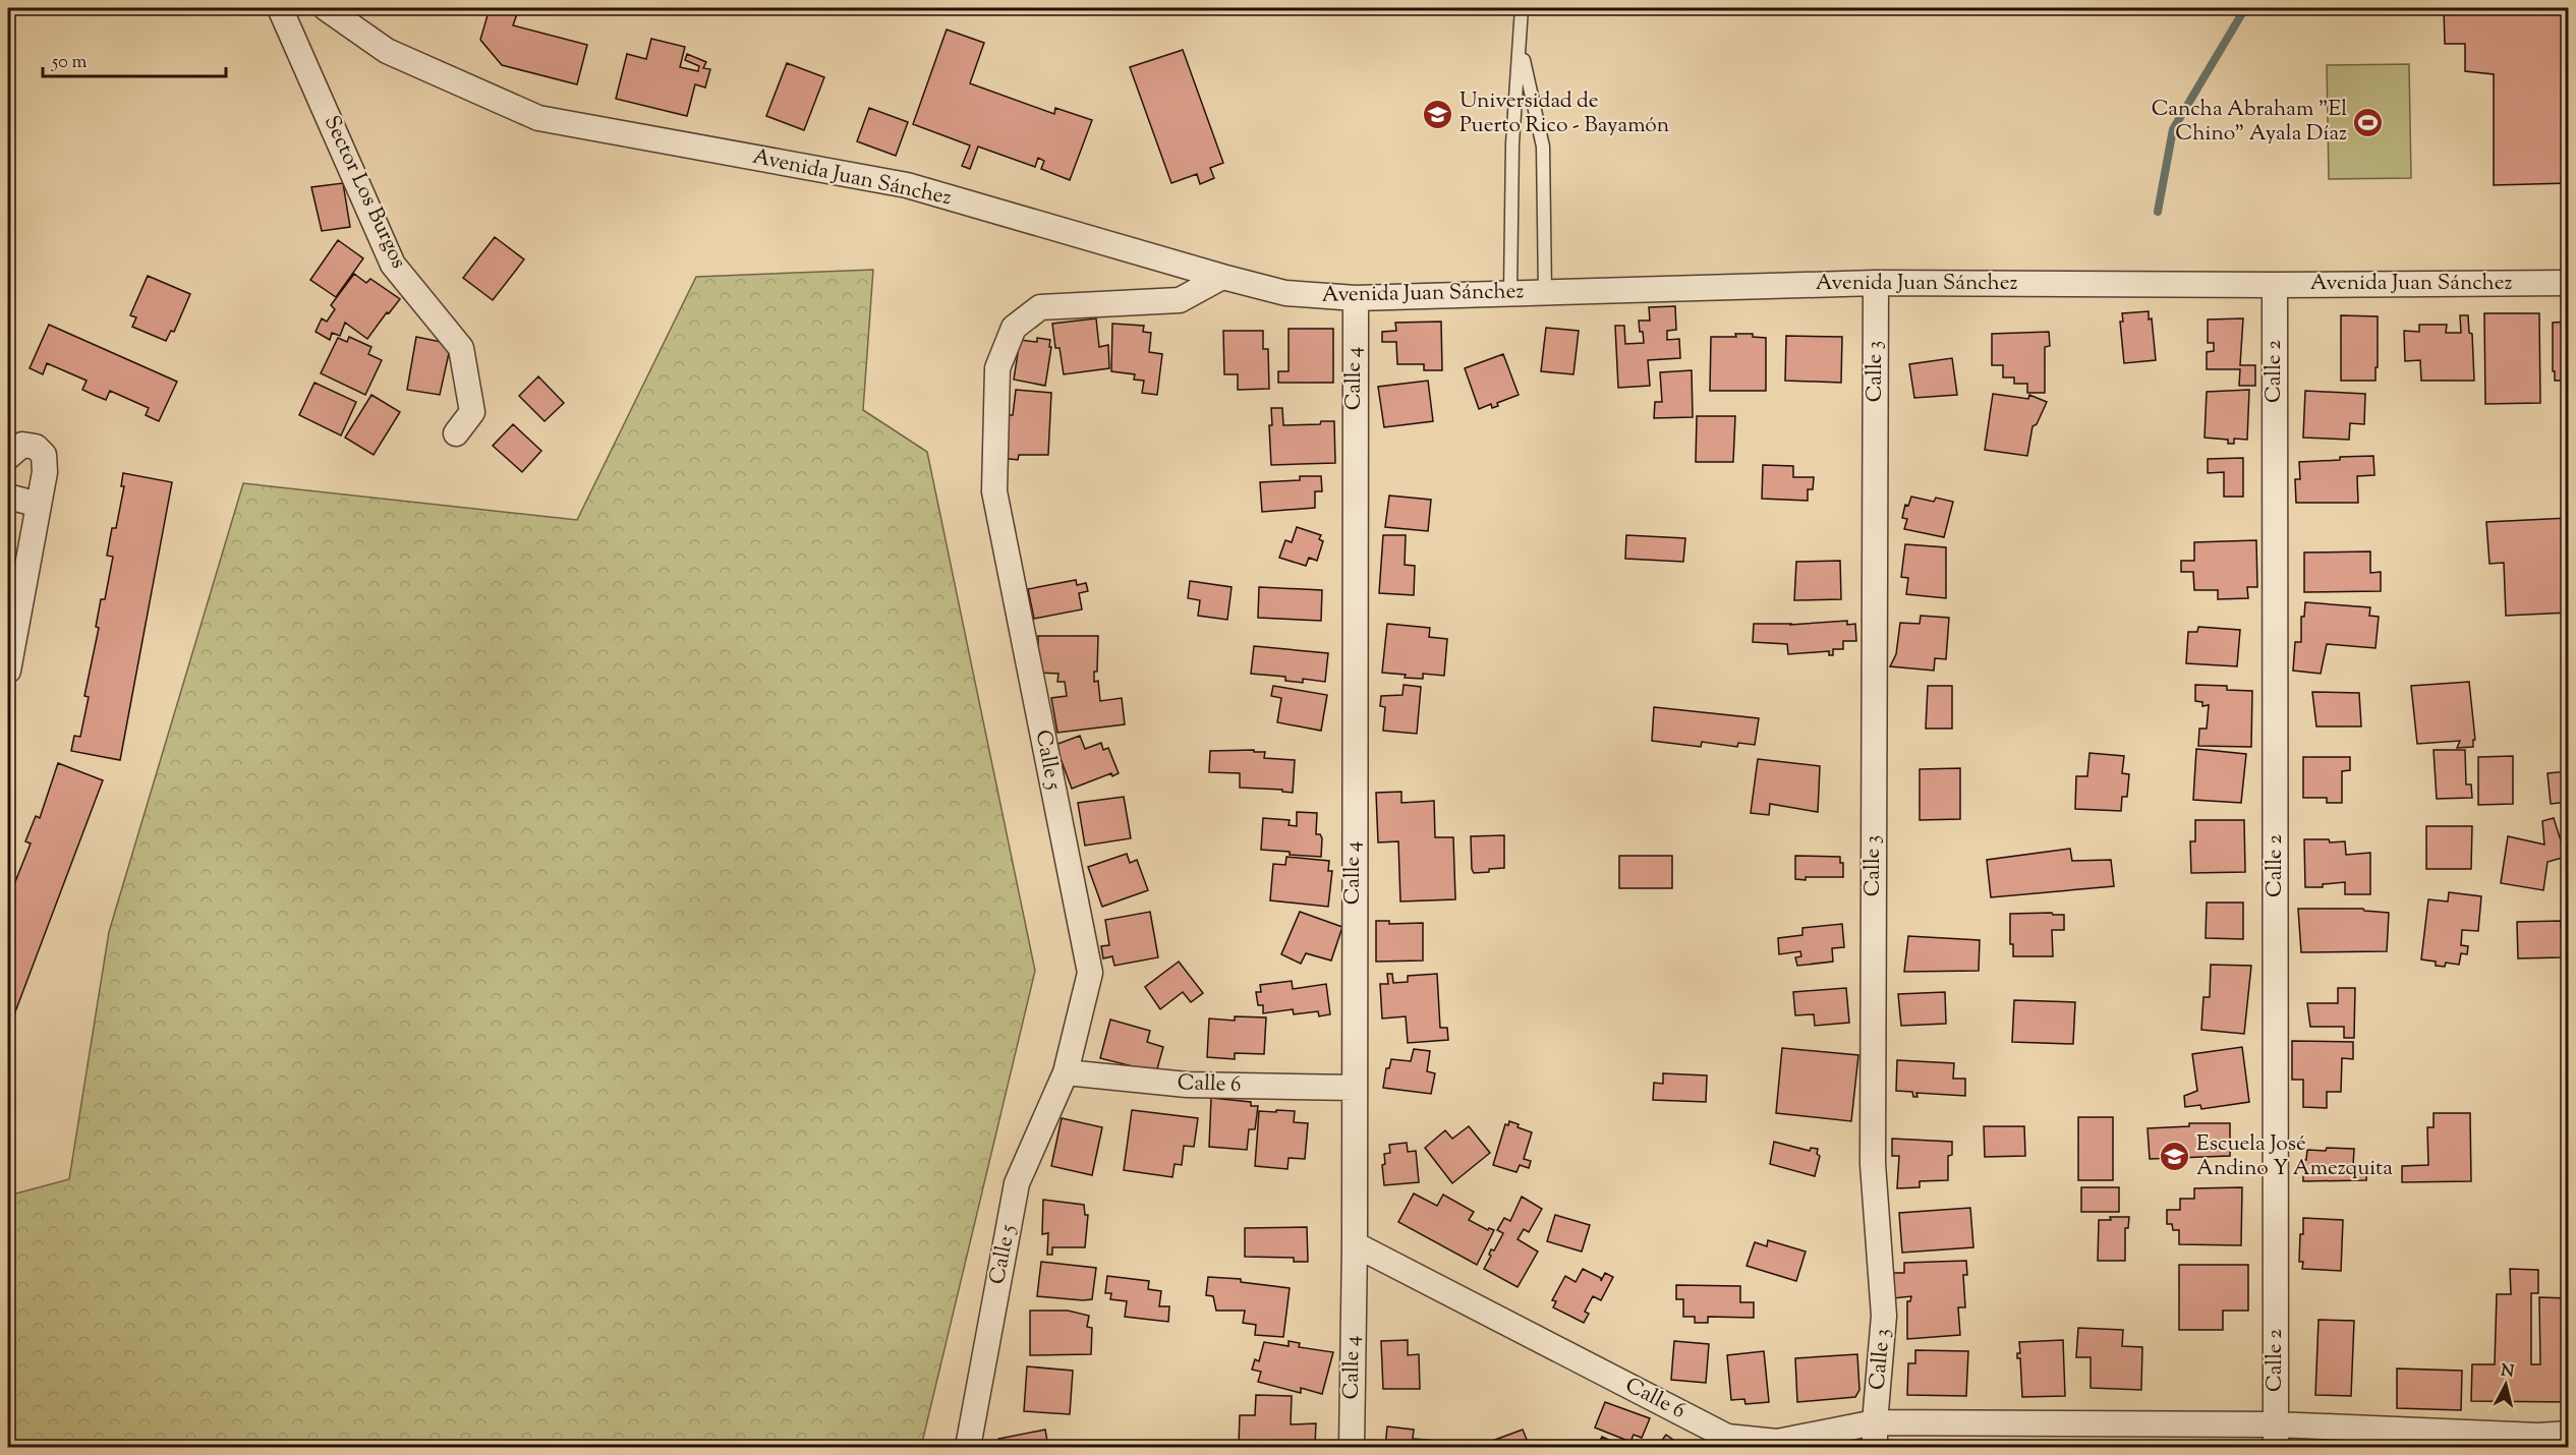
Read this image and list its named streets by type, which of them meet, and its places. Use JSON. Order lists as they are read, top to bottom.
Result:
{
  "streets": {
    "street": [
      "Avenida Juan Sánchez",
      "Sector Los Burgos",
      "Calle 3",
      "Calle 2",
      "Calle 4",
      "Calle 5",
      "Calle 6"
    ]
  },
  "crossings": [
    ["Avenida Juan Sánchez", "Calle 3"],
    ["Avenida Juan Sánchez", "Calle 2"],
    ["Avenida Juan Sánchez", "Calle 4"],
    ["Avenida Juan Sánchez", "Calle 5"],
    ["Calle 3", "Calle 6"],
    ["Calle 2", "Calle 6"],
    ["Calle 4", "Calle 6"],
    ["Calle 5", "Calle 6"]
  ],
  "places": {
    "school or university": ["Universidad de Puerto Rico - Bayamón", "Escuela José Andino Y Amezquita"],
    "sports": ["Cancha Abraham \"El Chino\" Ayala Díaz"]
  },
  "scale_bar": "50 m",
  "north": "top"
}
